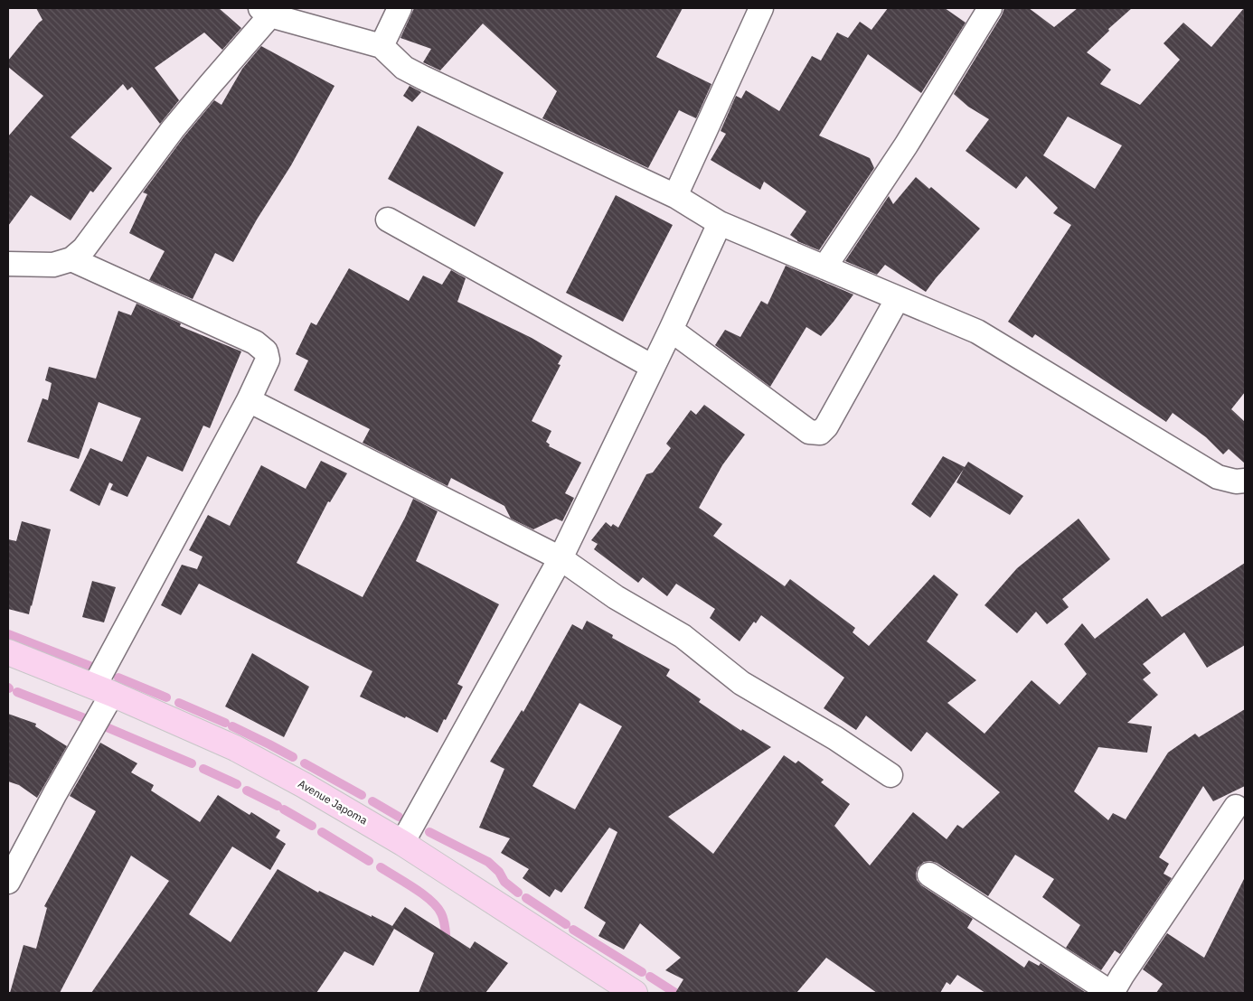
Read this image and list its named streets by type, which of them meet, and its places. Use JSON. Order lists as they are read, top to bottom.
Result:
{
  "streets": {
    "main road": ["Avenue Japoma"]
  }
}
